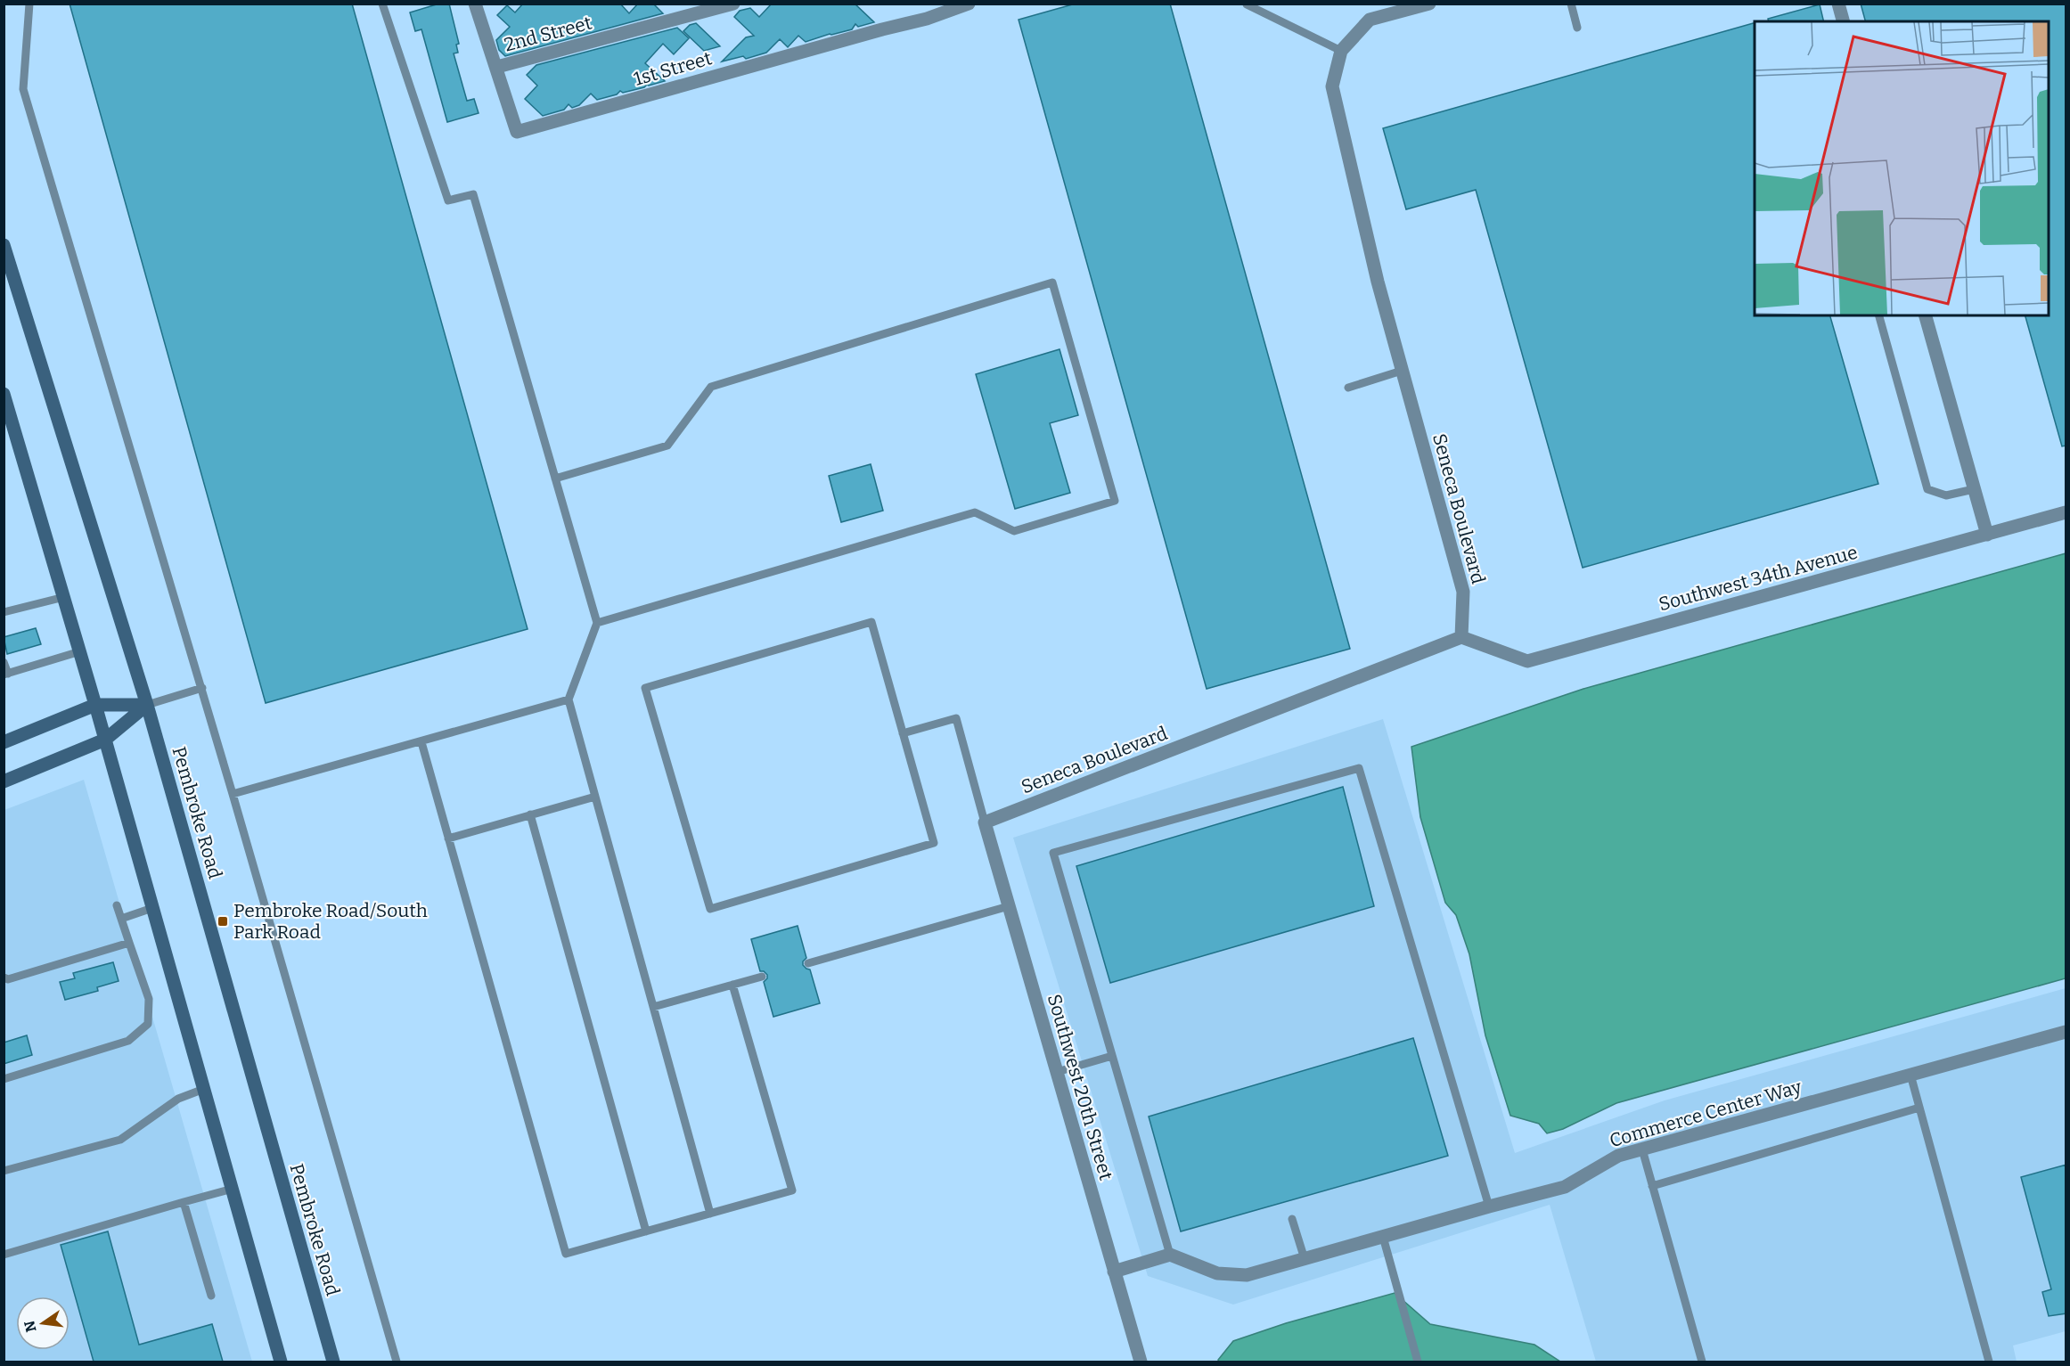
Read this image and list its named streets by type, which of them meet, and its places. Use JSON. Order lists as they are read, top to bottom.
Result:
{
  "streets": {
    "main road": ["Pembroke Road"],
    "street": [
      "2nd Street",
      "1st Street",
      "Seneca Boulevard",
      "Southwest 34th Avenue",
      "Southwest 20th Street",
      "Commerce Center Way"
    ]
  },
  "crossings": [
    ["2nd Street", "1st Street"],
    ["Seneca Boulevard", "Southwest 34th Avenue"],
    ["Seneca Boulevard", "Southwest 20th Street"]
  ],
  "places": {
    "transit": ["Pembroke Road/South Park Road"]
  },
  "north": "left"
}
